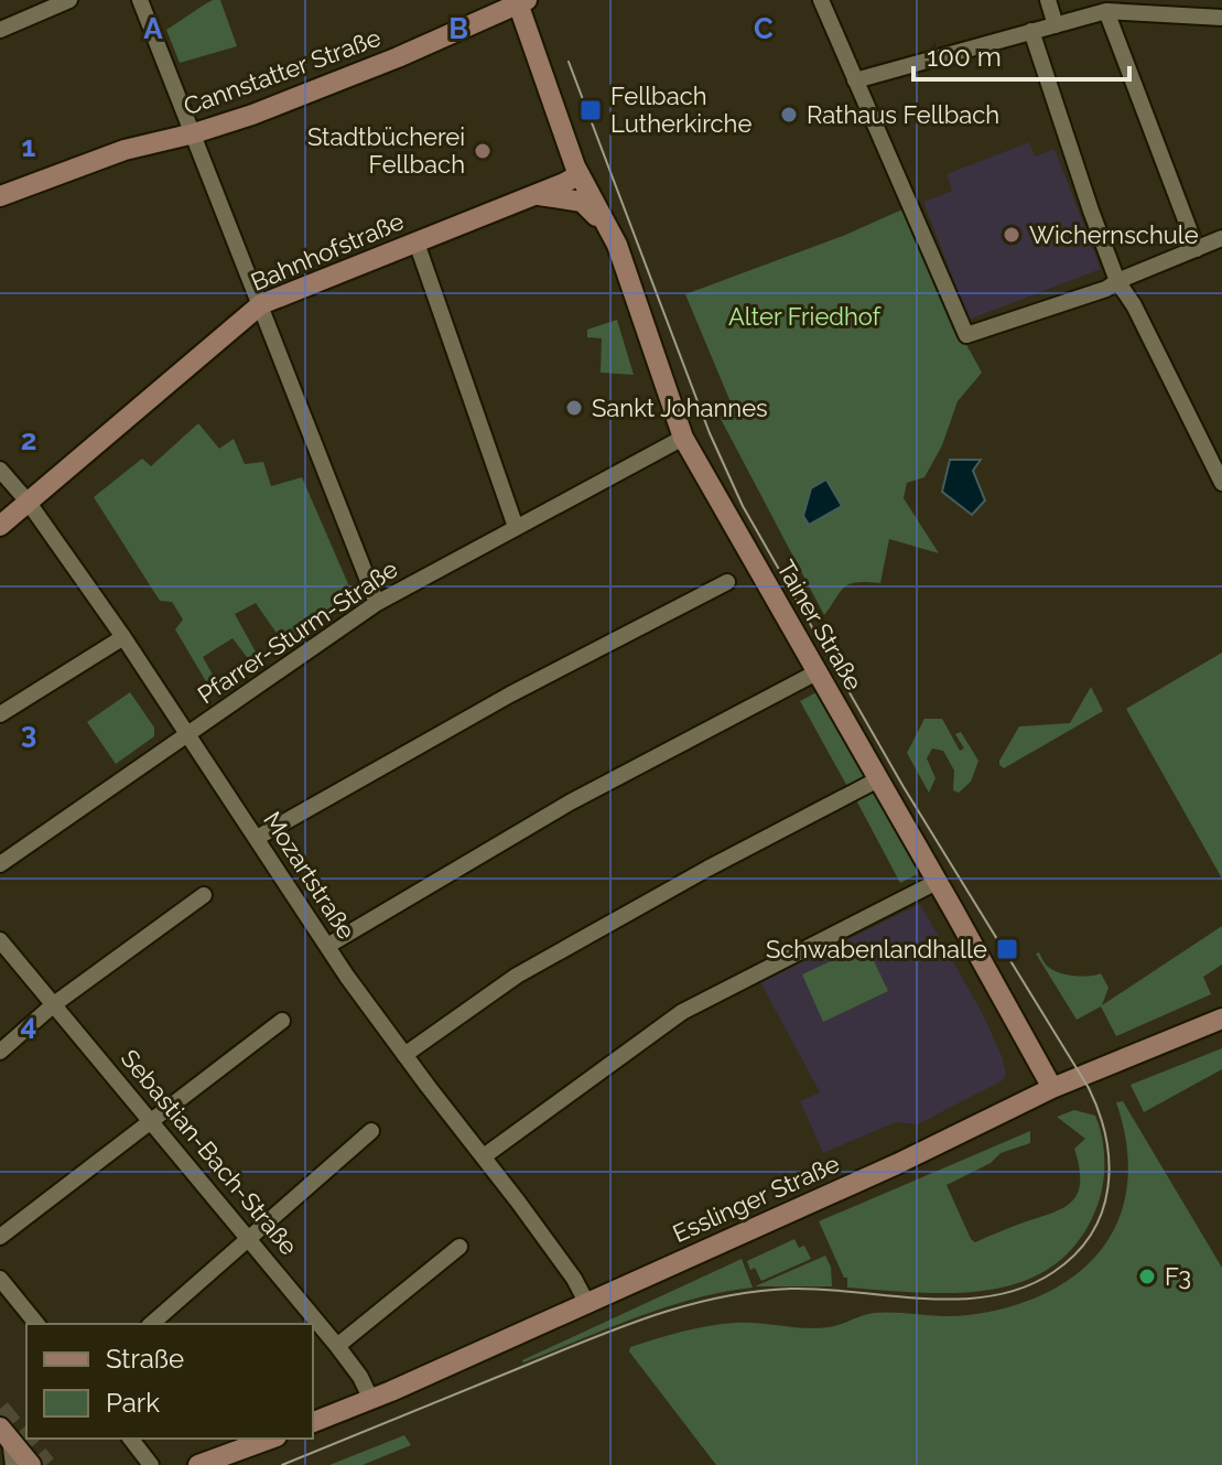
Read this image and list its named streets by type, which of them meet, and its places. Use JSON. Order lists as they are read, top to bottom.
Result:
{
  "streets": {
    "street": [
      "Cannstatter Straße",
      "Bahnhofstraße",
      "Tainer Straße",
      "Pfarrer-Sturm-Straße",
      "Mozartstraße",
      "Sebastian-Bach-Straße",
      "Esslinger Straße"
    ]
  },
  "crossings": [
    ["Cannstatter Straße", "Tainer Straße"],
    ["Bahnhofstraße", "Tainer Straße"],
    ["Bahnhofstraße", "Mozartstraße"],
    ["Tainer Straße", "Pfarrer-Sturm-Straße"],
    ["Tainer Straße", "Esslinger Straße"],
    ["Pfarrer-Sturm-Straße", "Mozartstraße"],
    ["Mozartstraße", "Esslinger Straße"],
    ["Sebastian-Bach-Straße", "Esslinger Straße"]
  ],
  "parks": ["Alter Friedhof"],
  "places": {
    "transit": ["Fellbach Lutherkirche", "Schwabenlandhalle"],
    "other": [
      "Rathaus Fellbach",
      "Stadtbücherei Fellbach",
      "Wichernschule",
      "Sankt Johannes",
      "F3"
    ]
  },
  "legend": ["Straße", "Park"],
  "scale_bar": "100 m",
  "grid": {
    "columns": ["A", "B", "C"],
    "rows": [
      "1",
      "2",
      "3",
      "4"
    ]
  }
}
